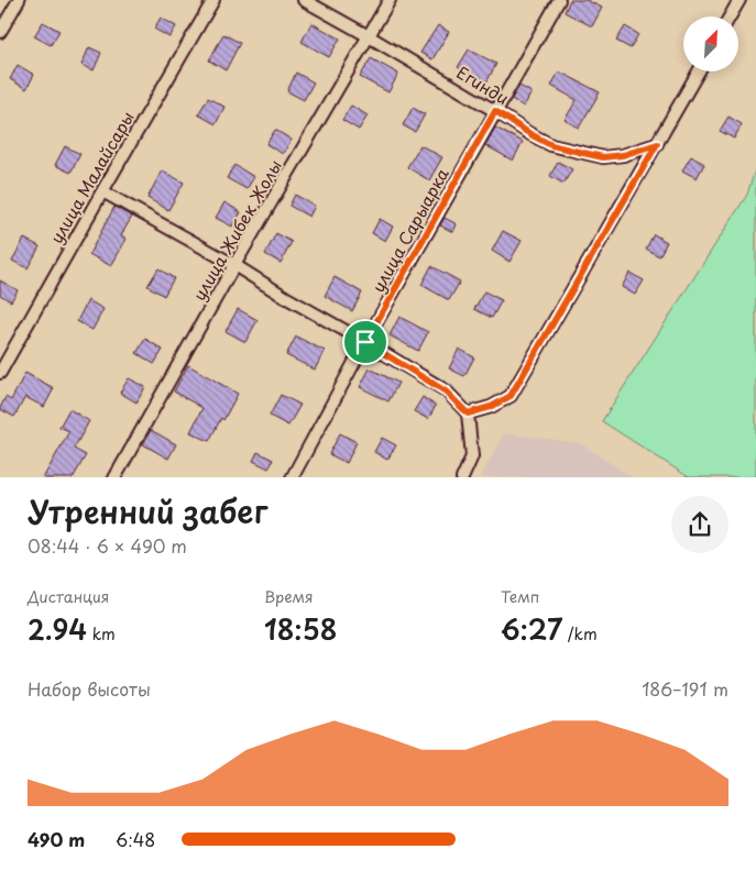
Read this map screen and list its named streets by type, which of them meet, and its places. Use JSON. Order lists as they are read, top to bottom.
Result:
{
  "streets": {
    "street": [
      "Егинди",
      "улица Малайсары",
      "улица Жибек Жолы",
      "улица Сарыарка"
    ]
  },
  "crossings": [
    ["Егинди", "улица Жибек Жолы"],
    ["Егинди", "улица Сарыарка"]
  ],
  "north": "top right",
  "page": {
    "heading": ["Утренний забег", "08:44 · 6 × 490 m"],
    "stats": [
      ["Дистанция", "2.94 km"],
      ["Время", "18:58"],
      ["Темп", "6:27 /km"]
    ],
    "chart": ["Набор высоты", "186–191 m"],
    "list": [
      {
        "name": "490 m",
        "note": "6:48"
      }
    ]
  }
}
